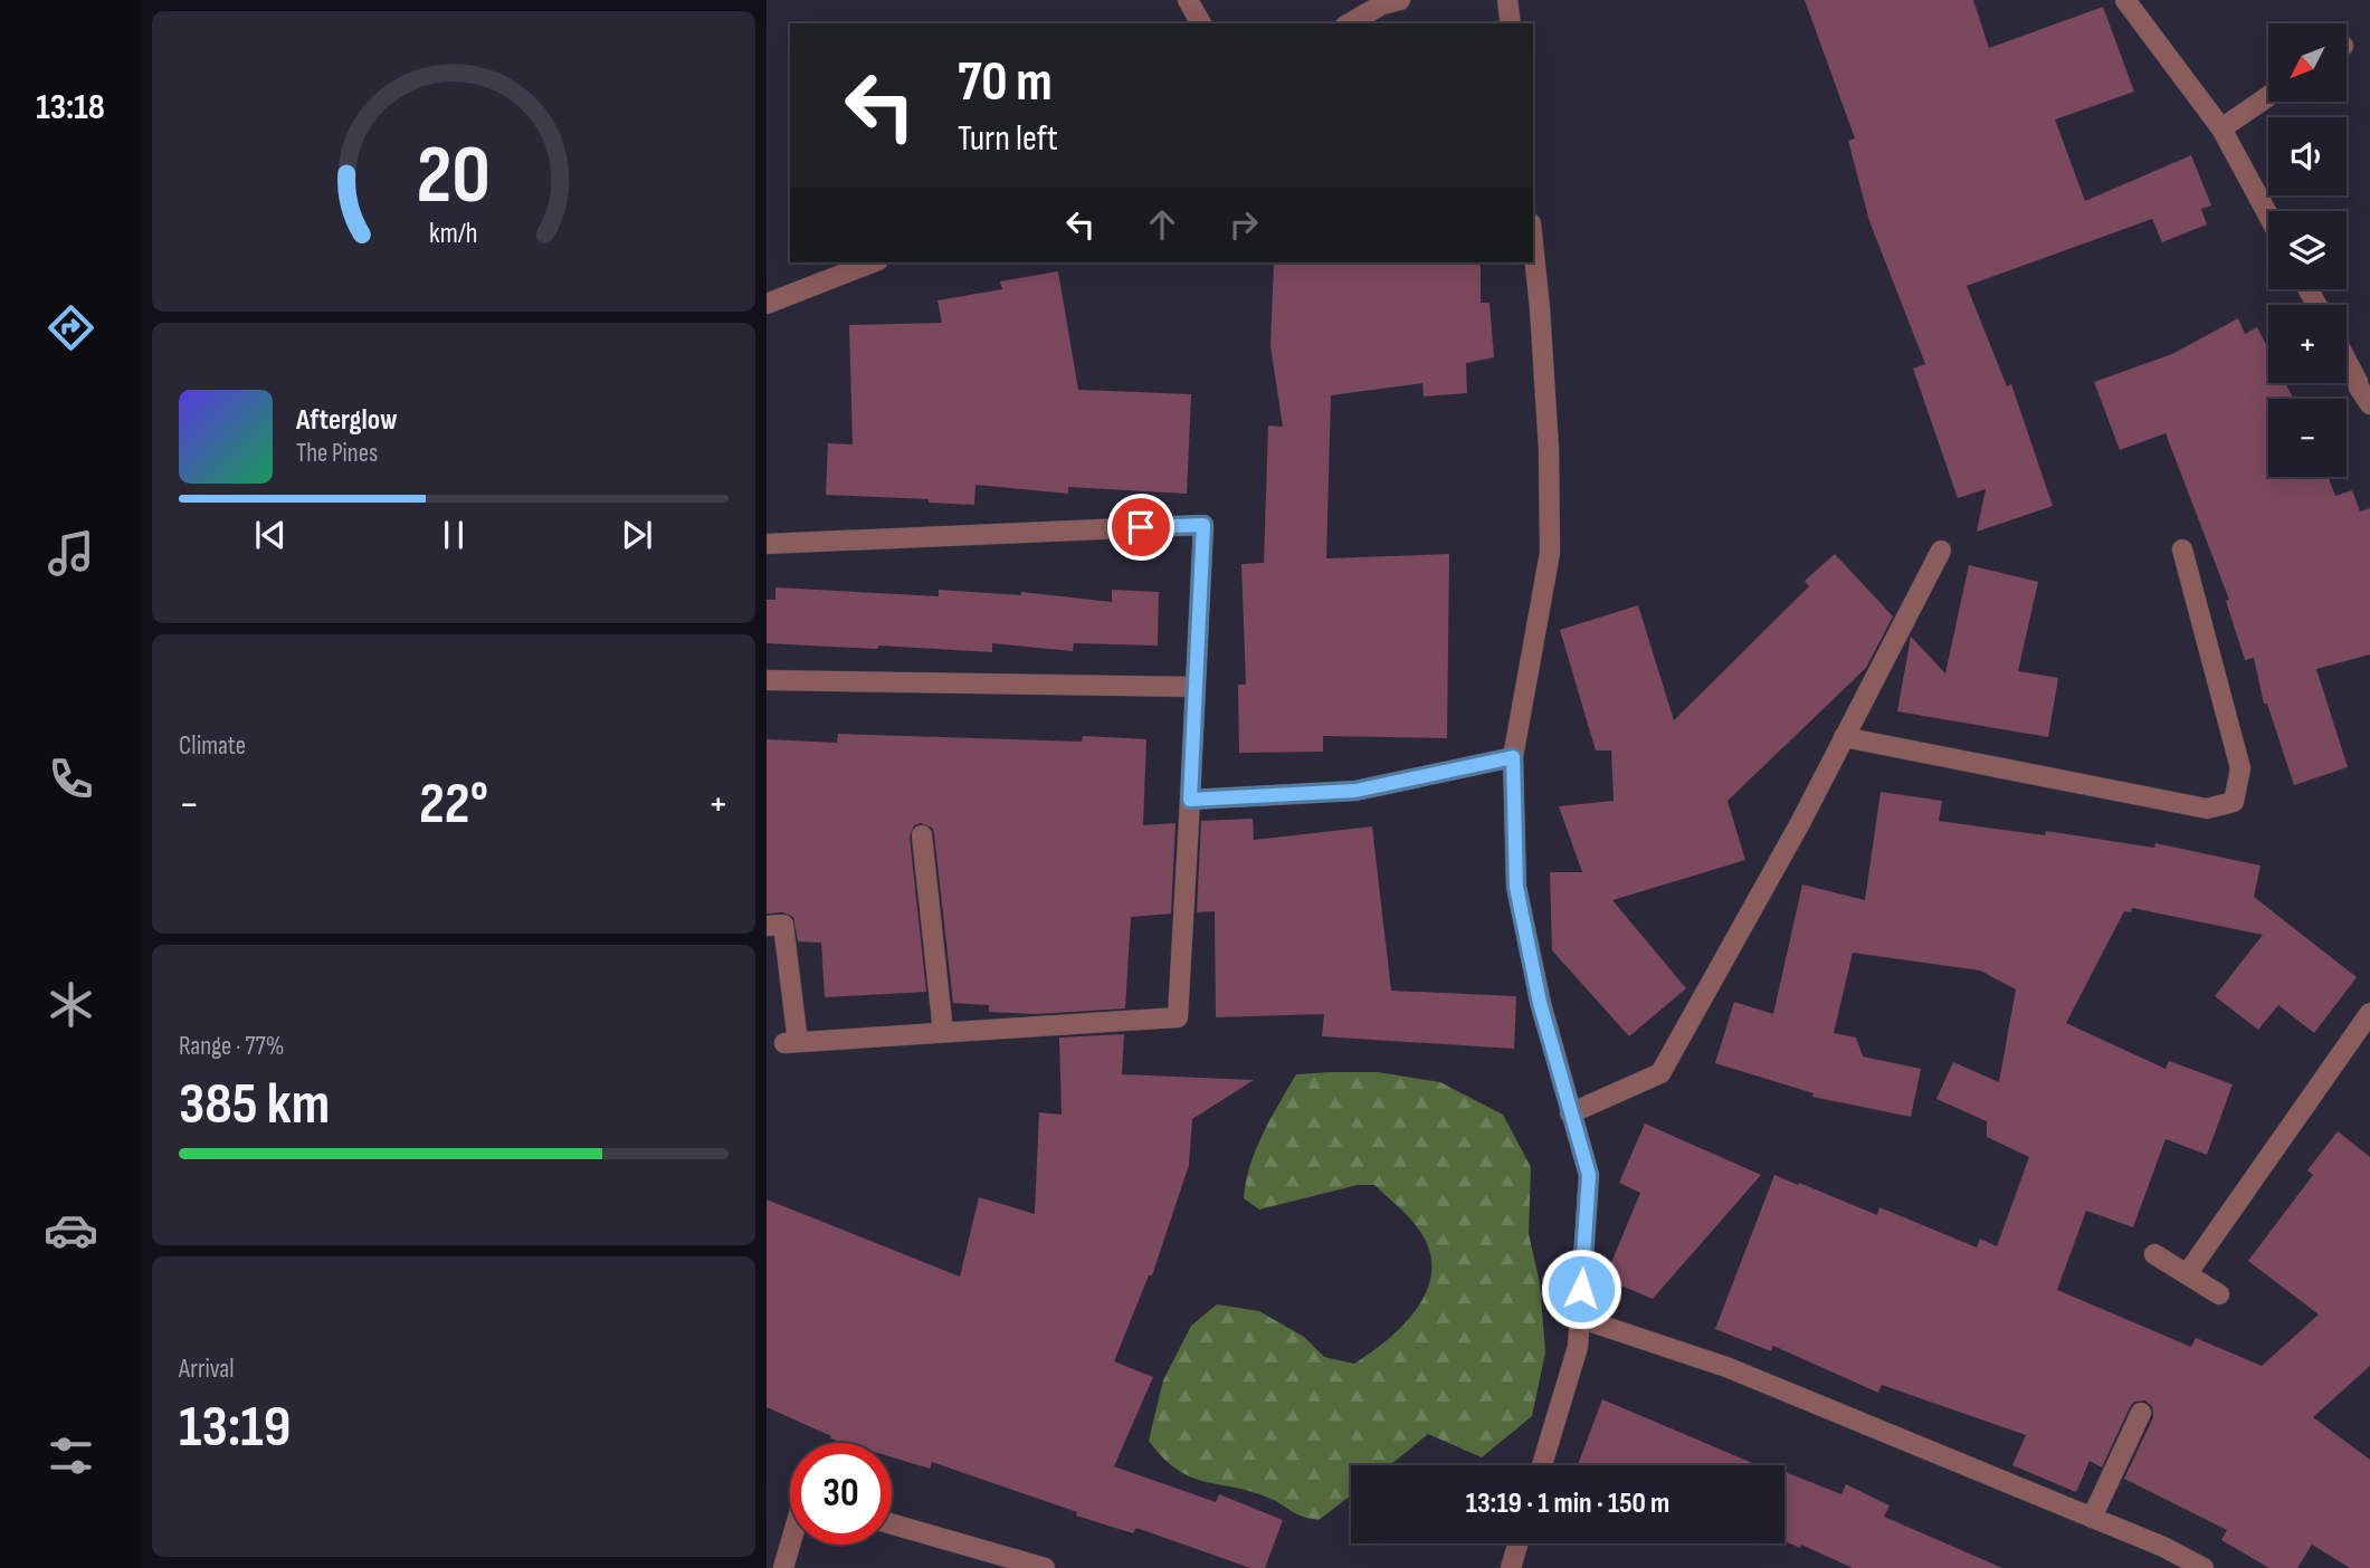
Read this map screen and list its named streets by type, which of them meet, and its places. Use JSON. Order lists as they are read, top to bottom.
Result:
{
  "north": "bottom left",
  "page": {
    "tabs": "13:18",
    "map_buttons": ["+", "−"],
    "turn": ["70 m", "Turn left"],
    "song": ["Afterglow", "The Pines"],
    "tile": [
      "Climate",
      ["Range · 77%", "385 km"],
      ["Arrival", "13:19"]
    ],
    "heat": ["−", "22°", "+"],
    "limit": "30",
    "trip": "13:19 · 1 min · 150 m",
    "gauge": ["20", "km/h"]
  }
}
